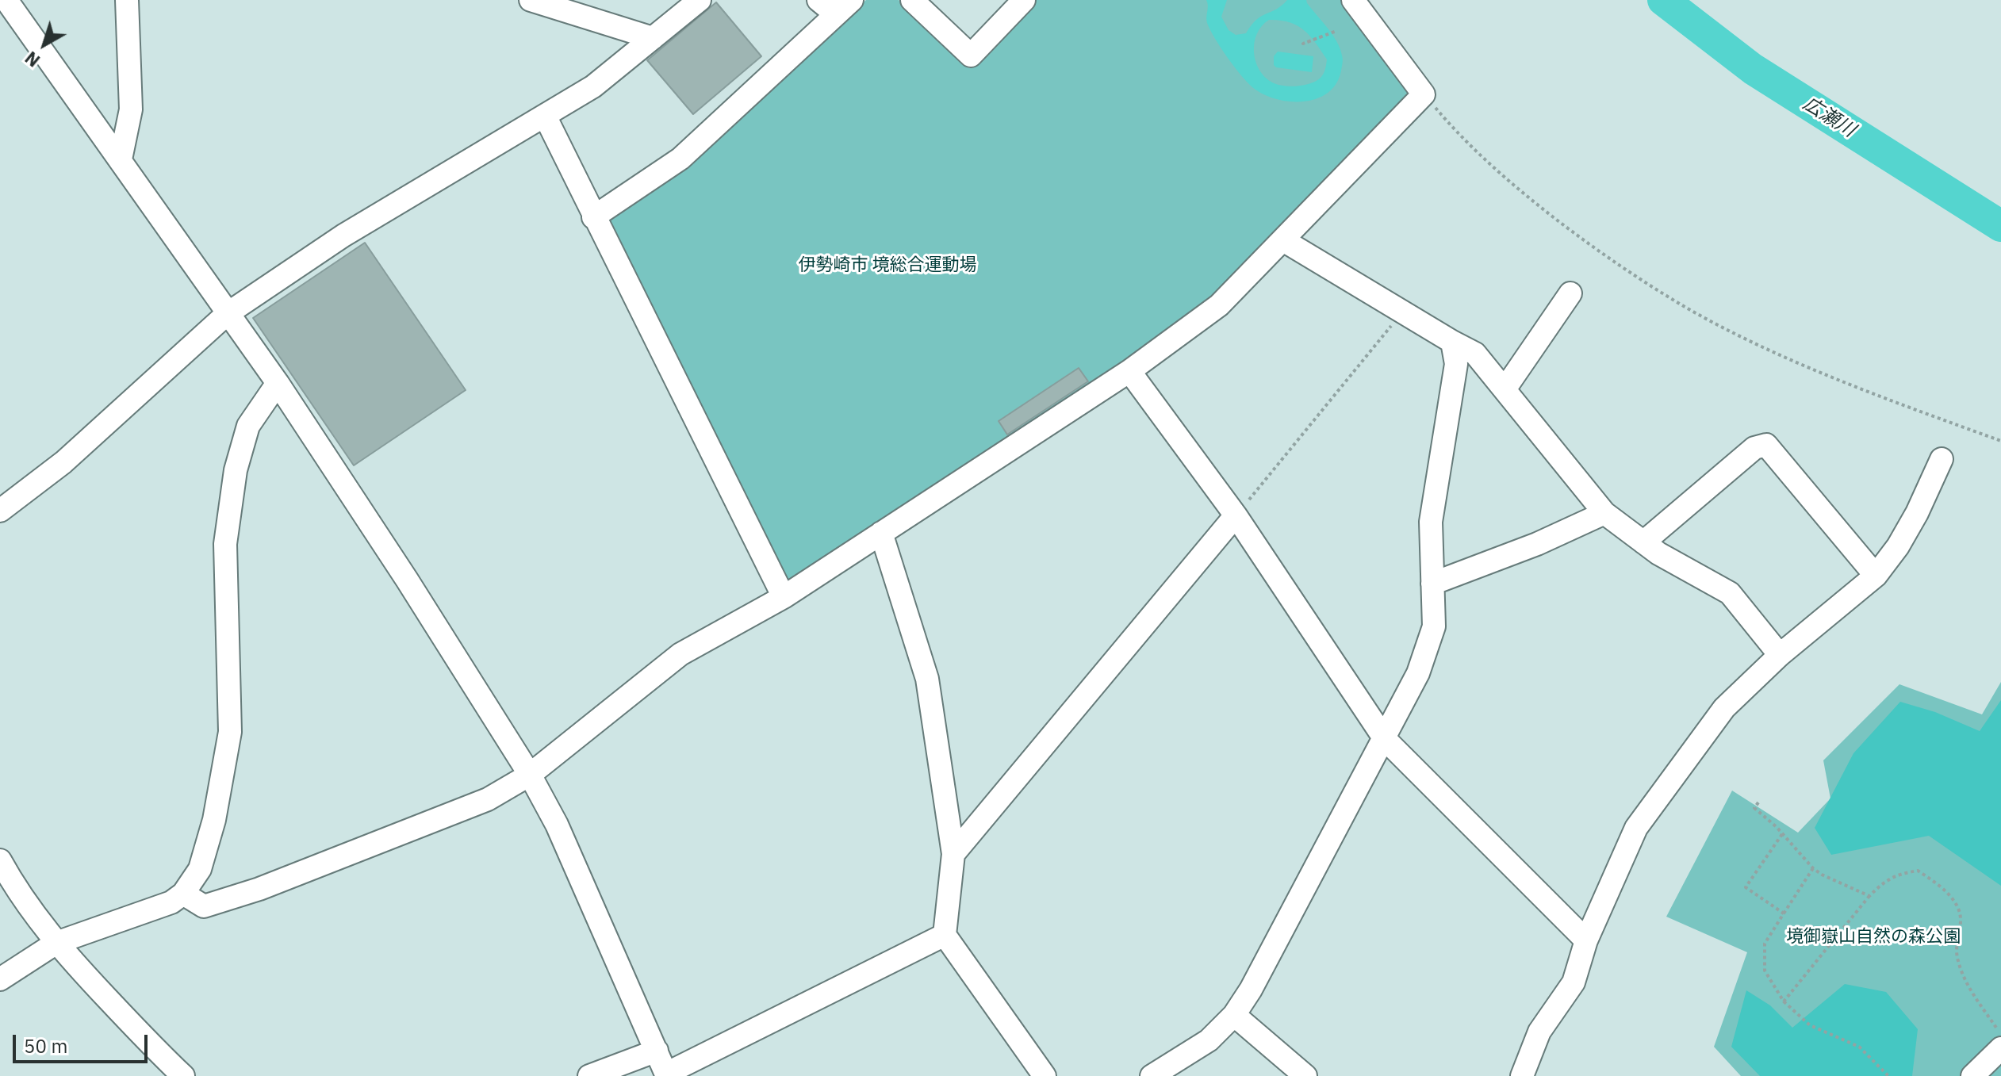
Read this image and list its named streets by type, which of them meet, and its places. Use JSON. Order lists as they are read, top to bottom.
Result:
{
  "water": ["広瀬川"],
  "parks": ["伊勢崎市 境総合運動場", "境御嶽山自然の森公園"],
  "scale_bar": "50 m",
  "north": "bottom left"
}
